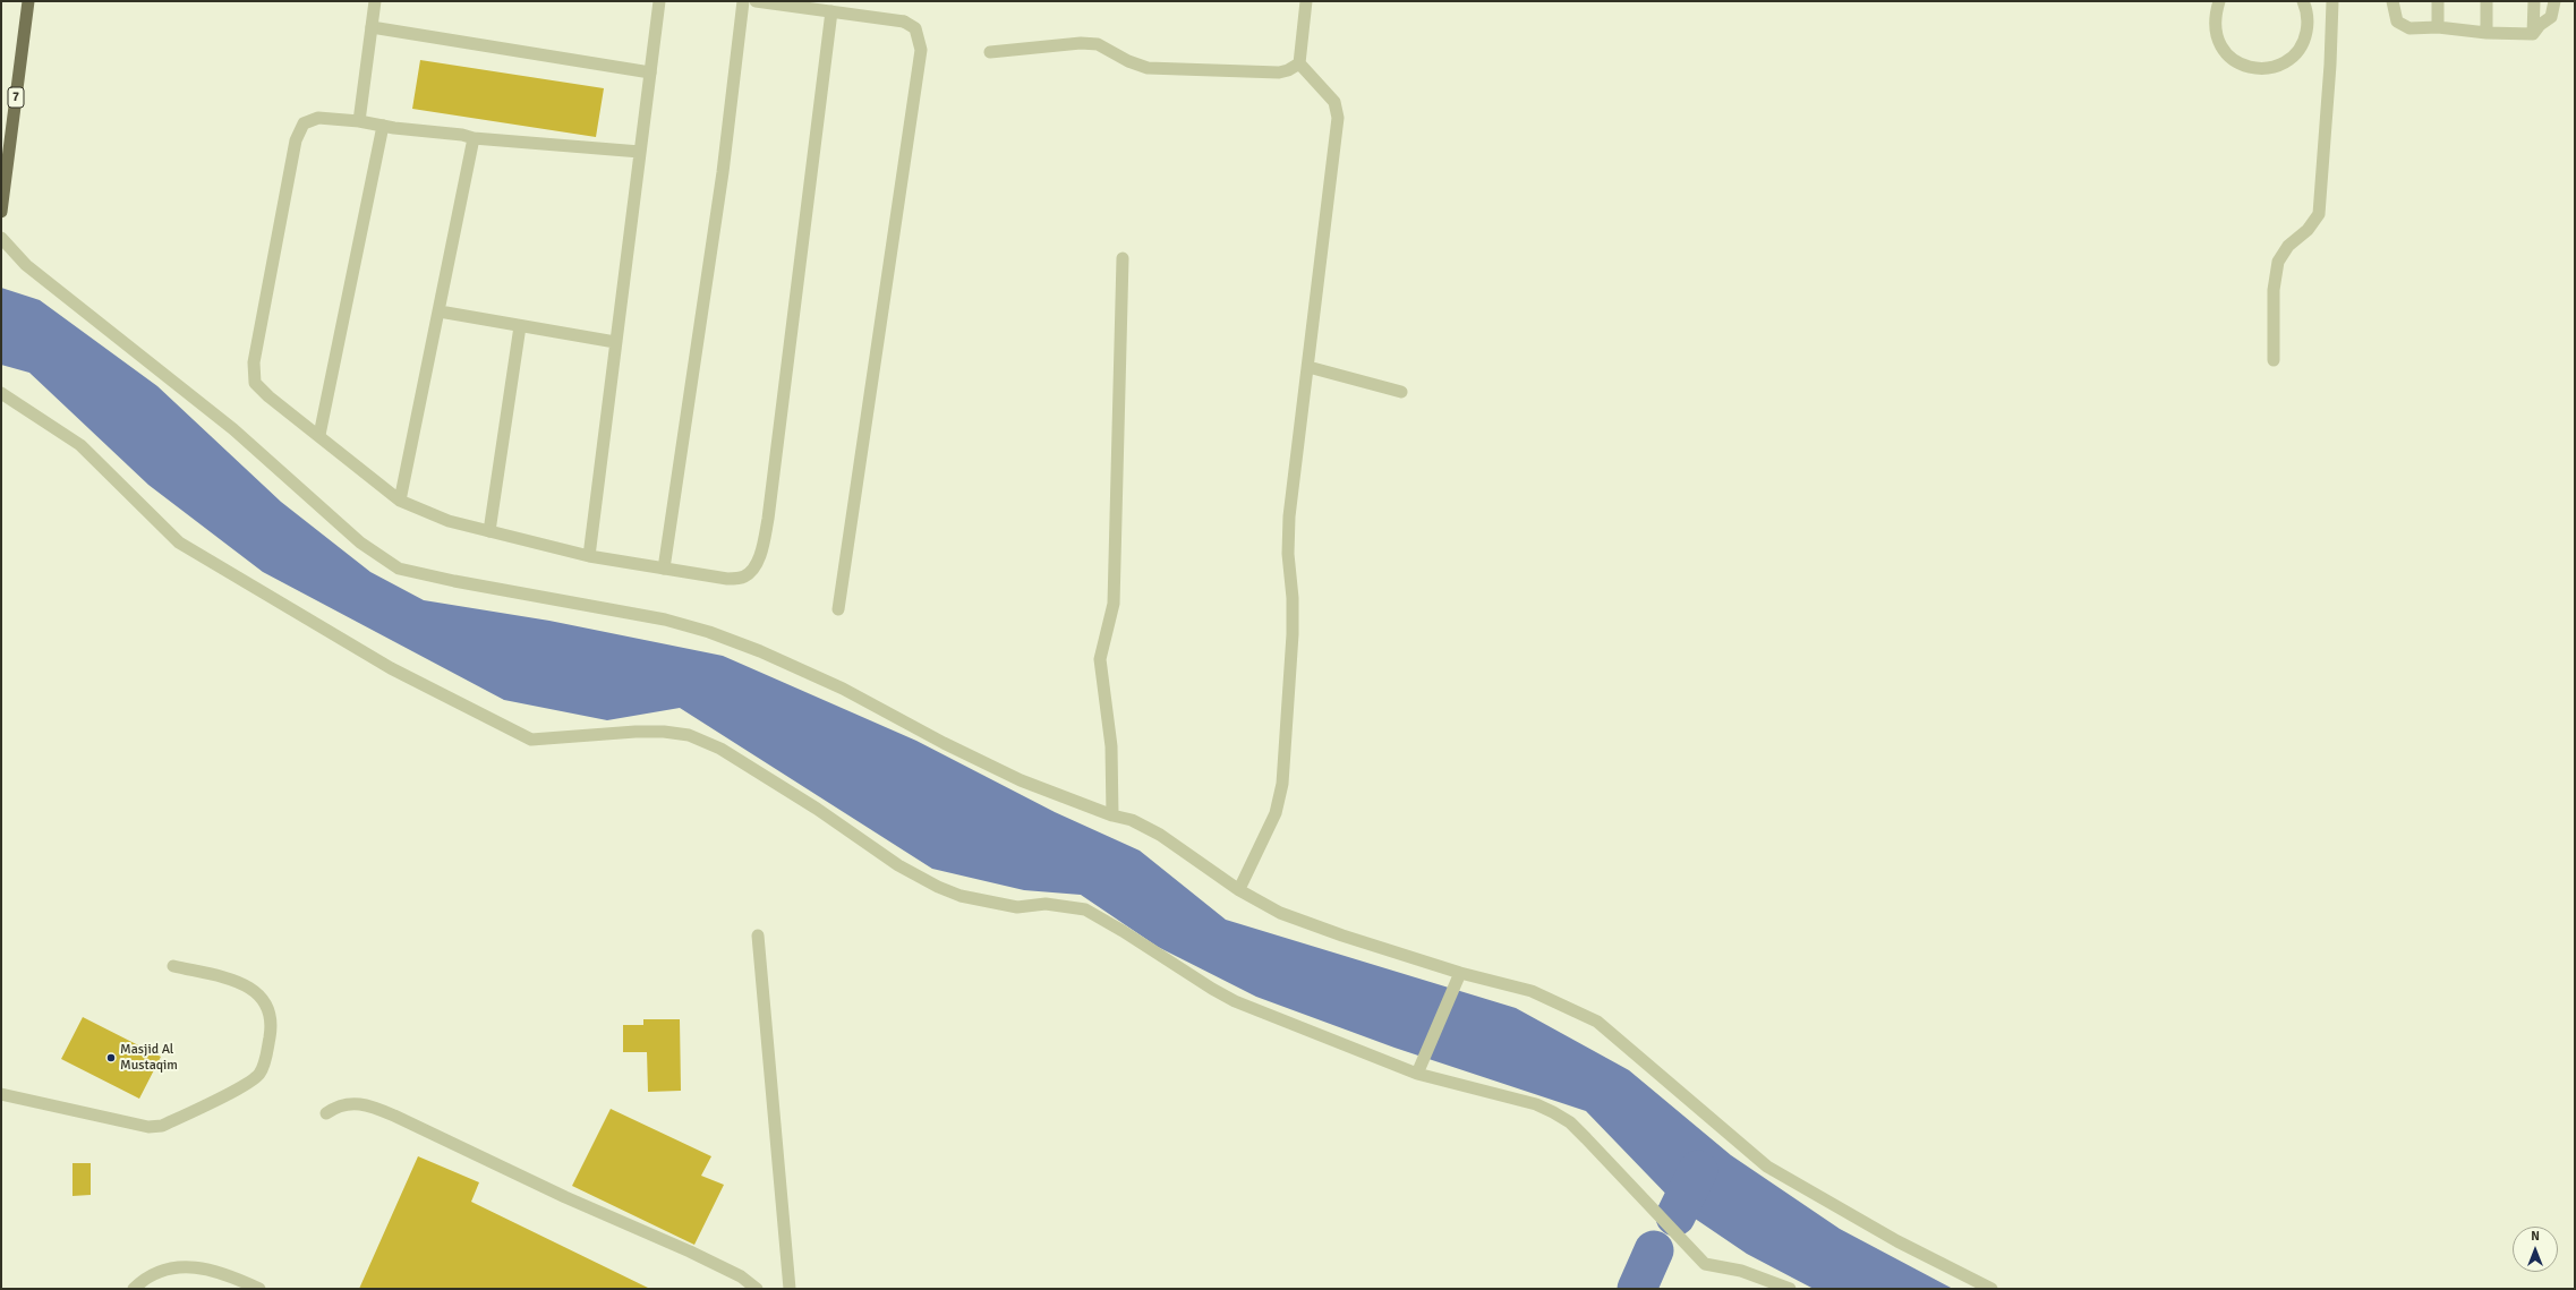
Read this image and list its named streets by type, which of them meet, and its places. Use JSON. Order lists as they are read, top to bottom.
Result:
{
  "streets": {
    "main road": ["7"]
  },
  "places": ["Masjid Al Mustaqim"],
  "north": "top"
}
